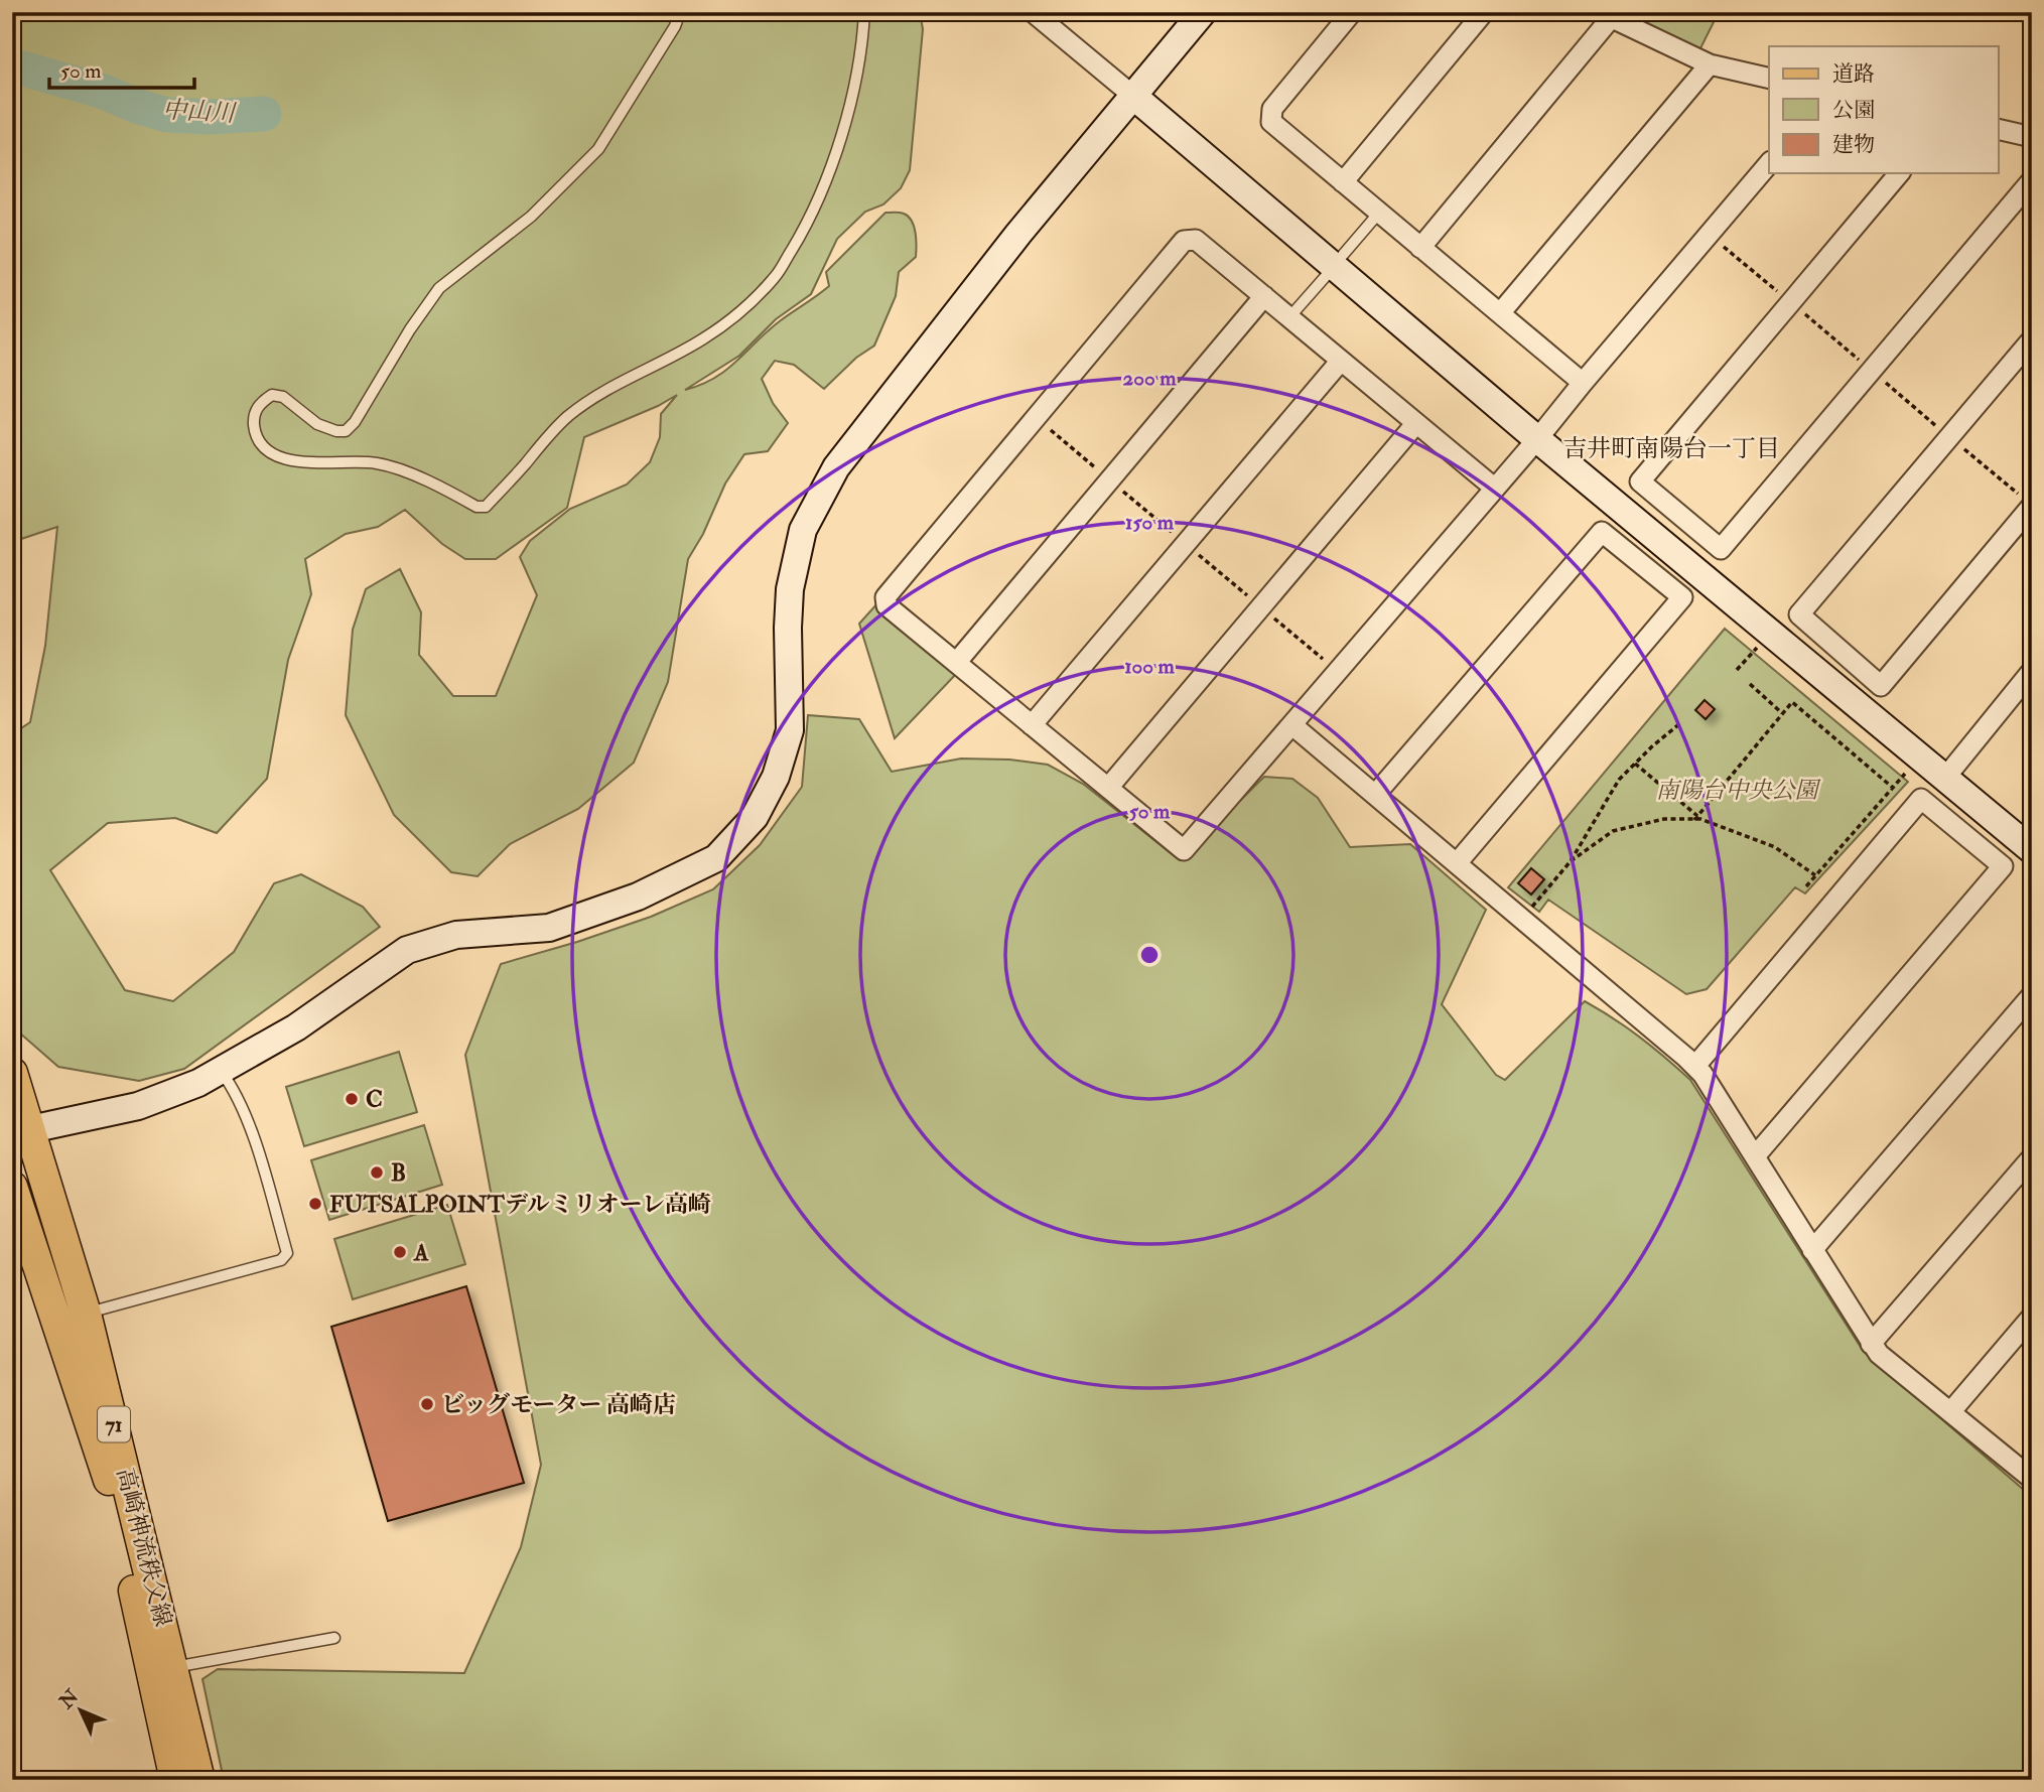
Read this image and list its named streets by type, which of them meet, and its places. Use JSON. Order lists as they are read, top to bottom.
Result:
{
  "streets": {
    "main road": ["71", "高崎神流秩父線"]
  },
  "districts": ["吉井町南陽台一丁目"],
  "water": ["中山川"],
  "parks": ["南陽台中央公園"],
  "places": [
    "C",
    "B",
    "FUTSALPOINTデルミリオーレ高崎",
    "A",
    "ビッグモーター 高崎店"
  ],
  "legend": ["道路", "公園", "建物"],
  "scale_bar": "50 m",
  "north": "top left",
  "rings": [
    "200 m",
    "150 m",
    "100 m",
    "50 m"
  ]
}
